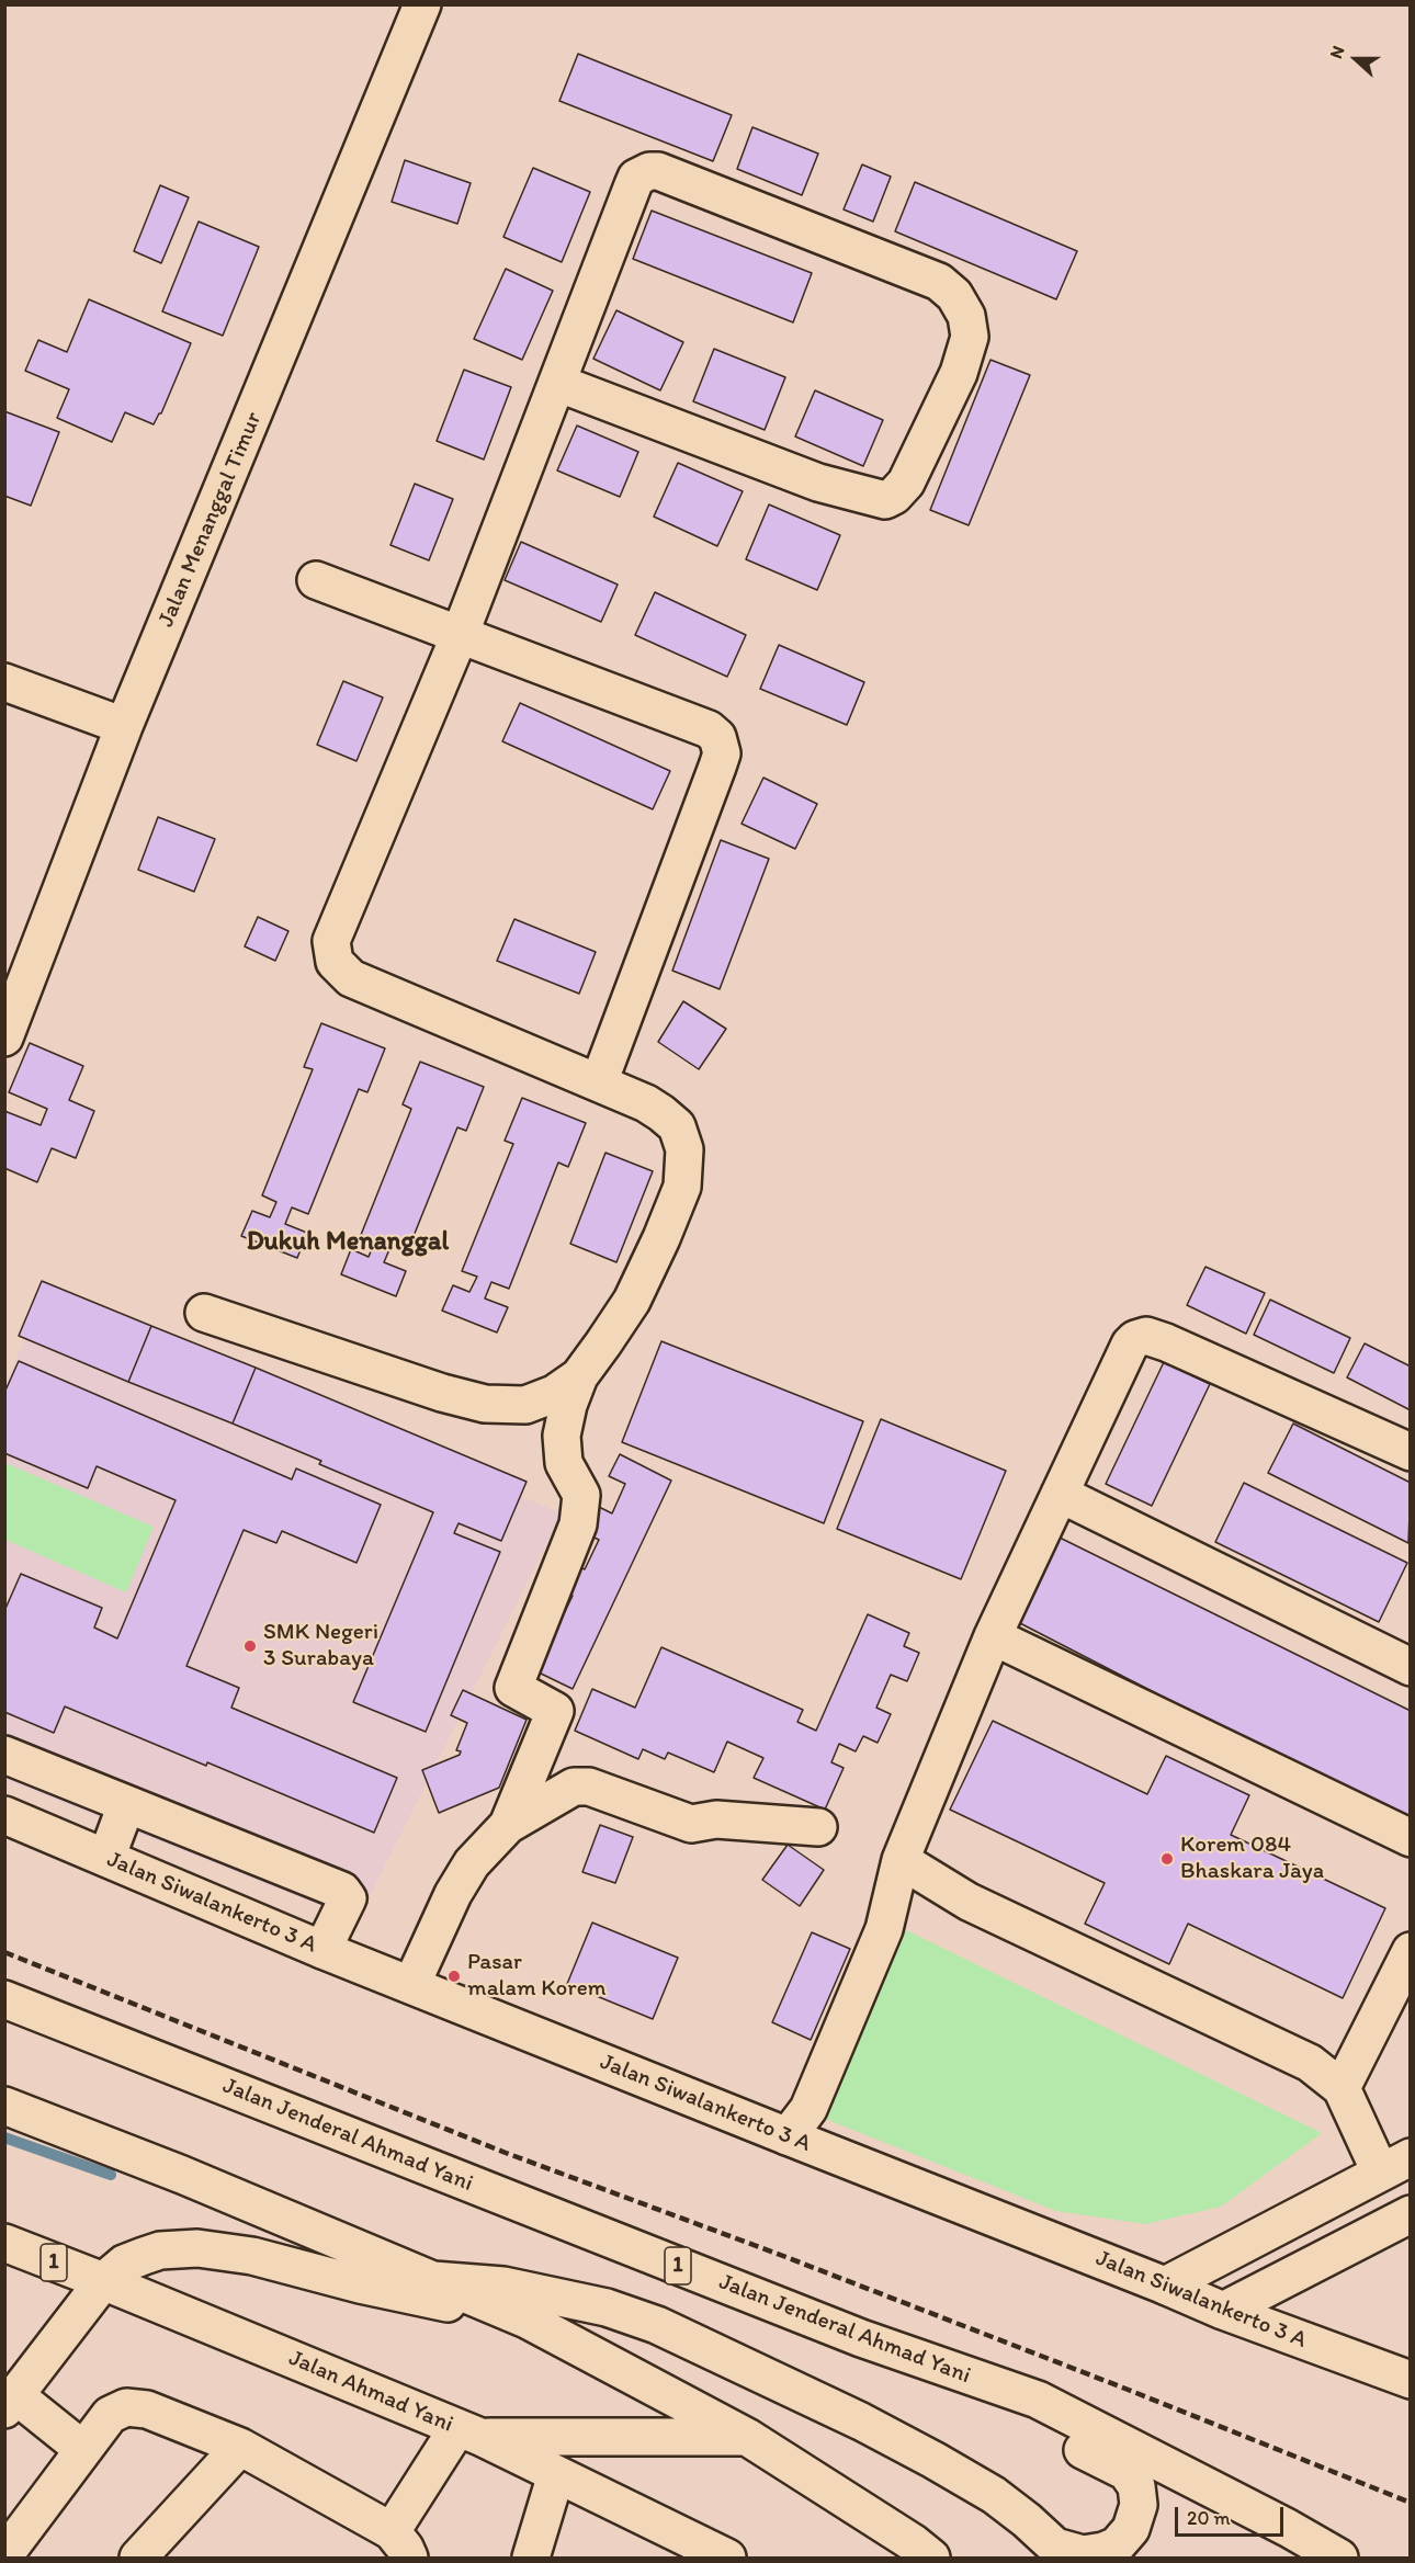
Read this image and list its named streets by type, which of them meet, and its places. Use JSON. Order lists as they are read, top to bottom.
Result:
{
  "streets": {
    "main road": [
      "Jalan Menanggal Timur",
      "Jalan Siwalankerto 3 A",
      "Jalan Jenderal Ahmad Yani",
      "1",
      "Jalan Ahmad Yani"
    ]
  },
  "districts": ["Dukuh Menanggal"],
  "places": ["SMK Negeri 3 Surabaya", "Korem 084 Bhaskara Jaya", "Pasar malam Korem"],
  "scale_bar": "20 m",
  "north": "left"
}
